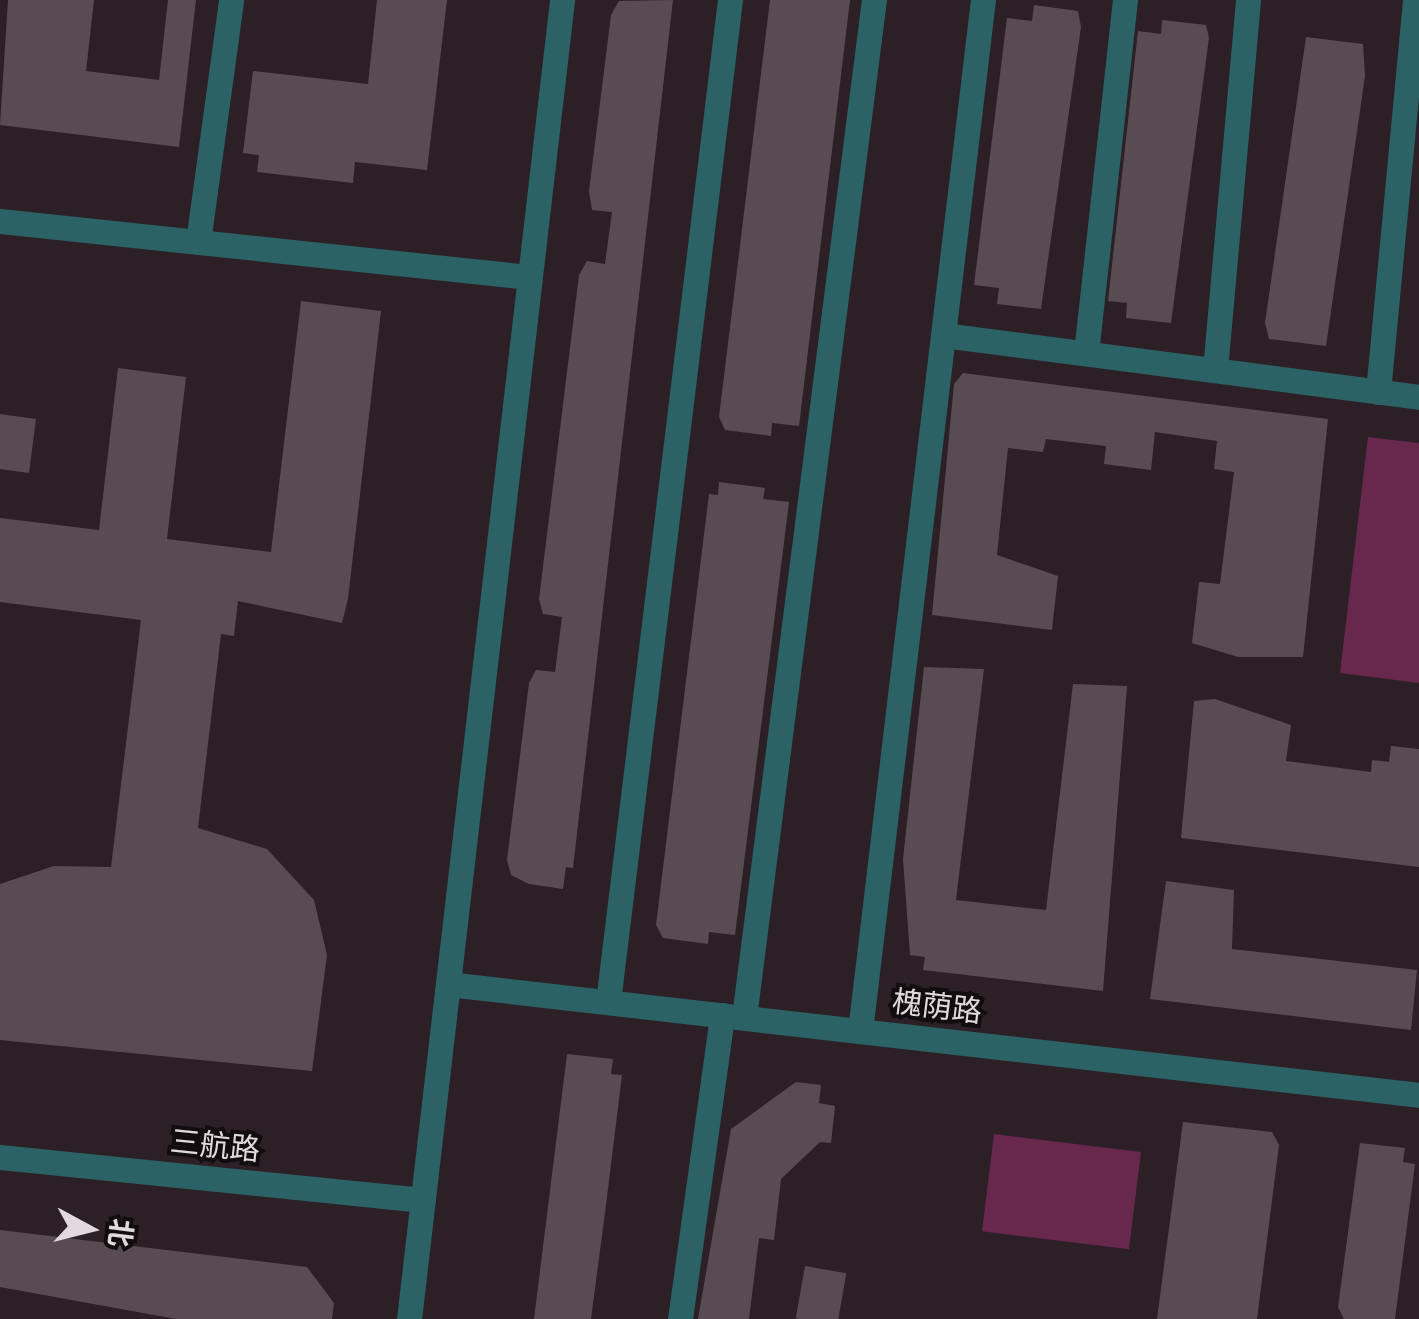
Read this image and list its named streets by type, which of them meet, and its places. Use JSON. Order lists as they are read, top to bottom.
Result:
{
  "streets": {
    "street": ["槐荫路", "三航路"]
  },
  "north": "right"
}
